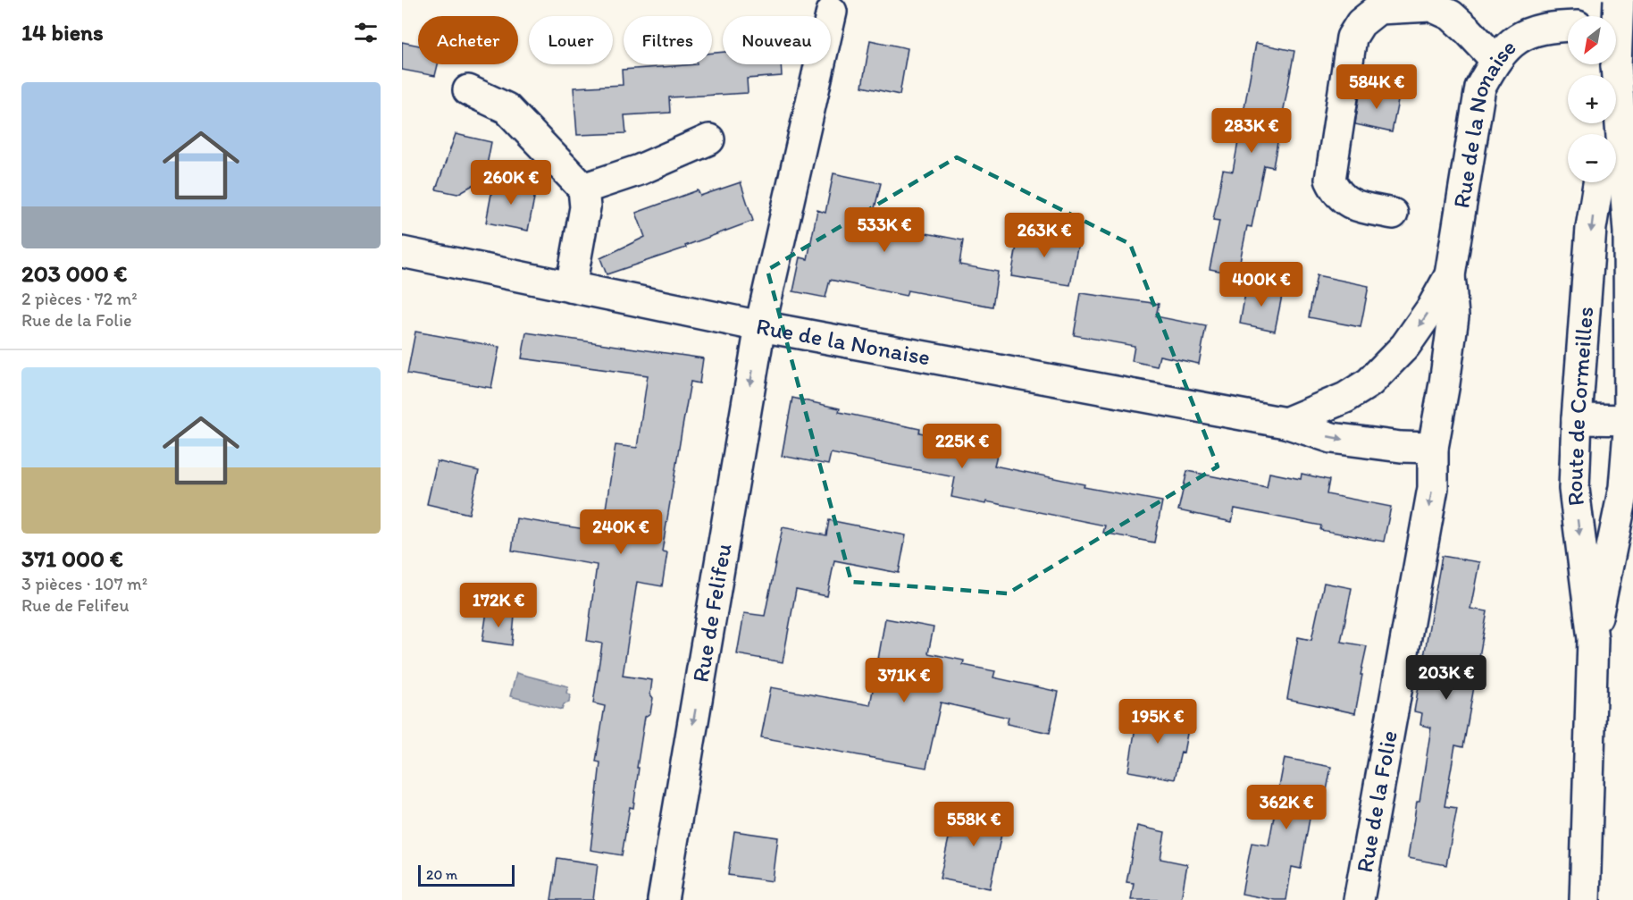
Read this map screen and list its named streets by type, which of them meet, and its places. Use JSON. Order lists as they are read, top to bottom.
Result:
{
  "streets": {
    "main road": [
      "Rue de la Nonaise",
      "Route de Cormeilles",
      "Rue de Felifeu",
      "Rue de la Folie"
    ]
  },
  "crossings": [
    ["Rue de la Nonaise", "Rue de Felifeu"],
    ["Rue de la Nonaise", "Rue de la Folie"]
  ],
  "one_way": ["Rue de Felifeu", "Rue de la Folie"],
  "scale_bar": "20 m",
  "north": "bottom left",
  "page": {
    "heading": "14 biens",
    "map_buttons": ["+", "−"],
    "chip": [
      "Acheter",
      "Louer",
      "Filtres",
      "Nouveau"
    ],
    "list": [
      {
        "name": "203 000 €",
        "note": "2 pièces · 72 m² · Rue de la Folie"
      },
      {
        "name": "371 000 €",
        "note": "3 pièces · 107 m² · Rue de Felifeu"
      }
    ],
    "price": [
      "584K €",
      "283K €",
      "260K €",
      "533K €",
      "263K €",
      "400K €",
      "225K €",
      "240K €",
      "172K €",
      "203K €",
      "371K €",
      "195K €",
      "362K €",
      "558K €"
    ],
    "scale": "20 m"
  }
}
